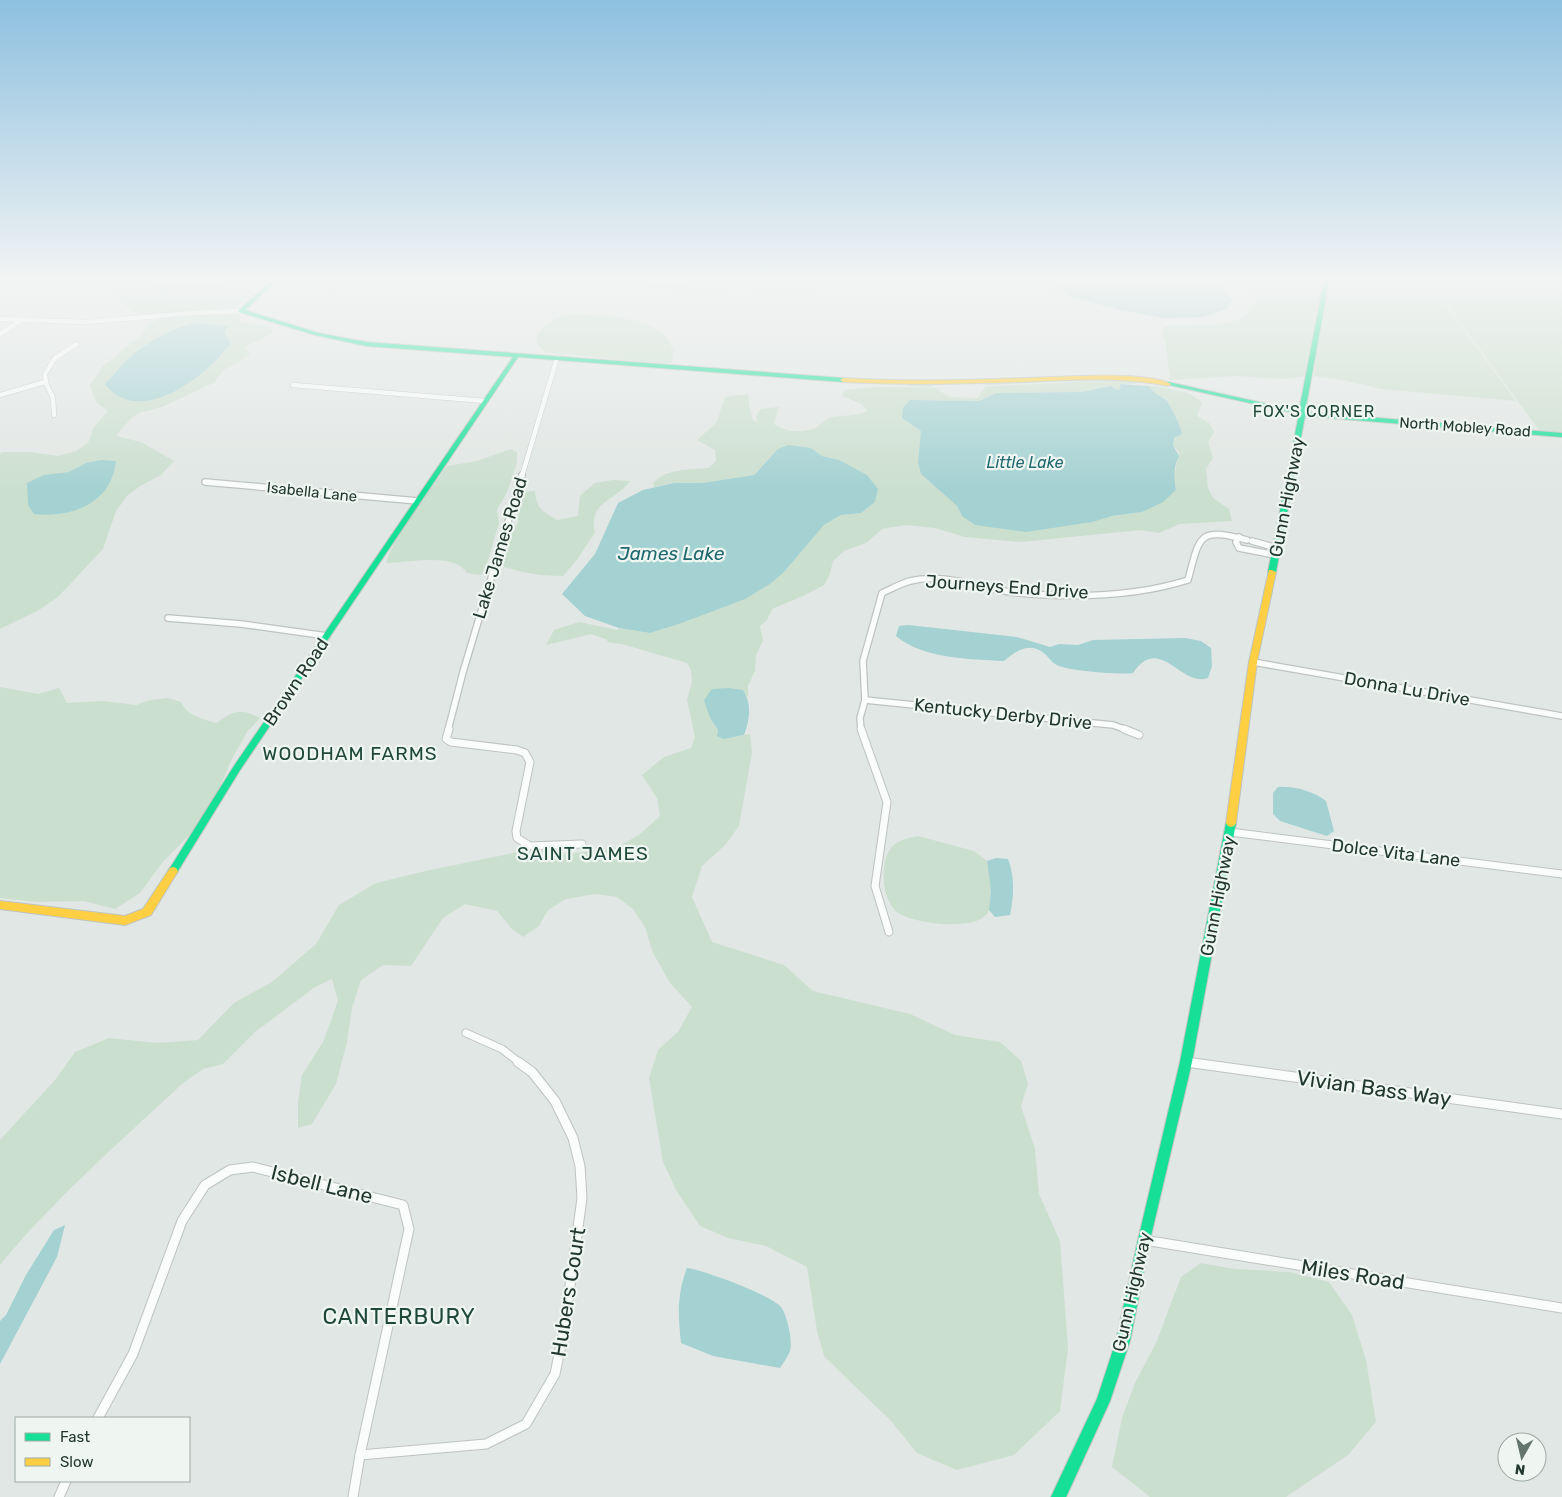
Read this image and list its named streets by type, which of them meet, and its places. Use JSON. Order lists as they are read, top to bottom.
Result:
{
  "streets": {
    "street": [
      "North Mobley Road",
      "Isabella Lane",
      "Gunn Highway",
      "Lake James Road",
      "Journeys End Drive",
      "Brown Road",
      "Donna Lu Drive",
      "Kentucky Derby Drive",
      "Dolce Vita Lane",
      "Vivian Bass Way",
      "Isbell Lane",
      "Miles Road",
      "Hubers Court"
    ]
  },
  "crossings": [
    ["North Mobley Road", "Gunn Highway"],
    ["North Mobley Road", "Lake James Road"],
    ["North Mobley Road", "Brown Road"],
    ["Isabella Lane", "Brown Road"],
    ["Gunn Highway", "Journeys End Drive"],
    ["Gunn Highway", "Donna Lu Drive"],
    ["Gunn Highway", "Dolce Vita Lane"],
    ["Gunn Highway", "Vivian Bass Way"],
    ["Gunn Highway", "Miles Road"],
    ["Journeys End Drive", "Kentucky Derby Drive"],
    ["Isbell Lane", "Hubers Court"]
  ],
  "districts": [
    "FOX'S CORNER",
    "WOODHAM FARMS",
    "SAINT JAMES",
    "CANTERBURY"
  ],
  "water": ["Little Lake", "James Lake"],
  "legend": ["Fast", "Slow"],
  "north": "bottom"
}
